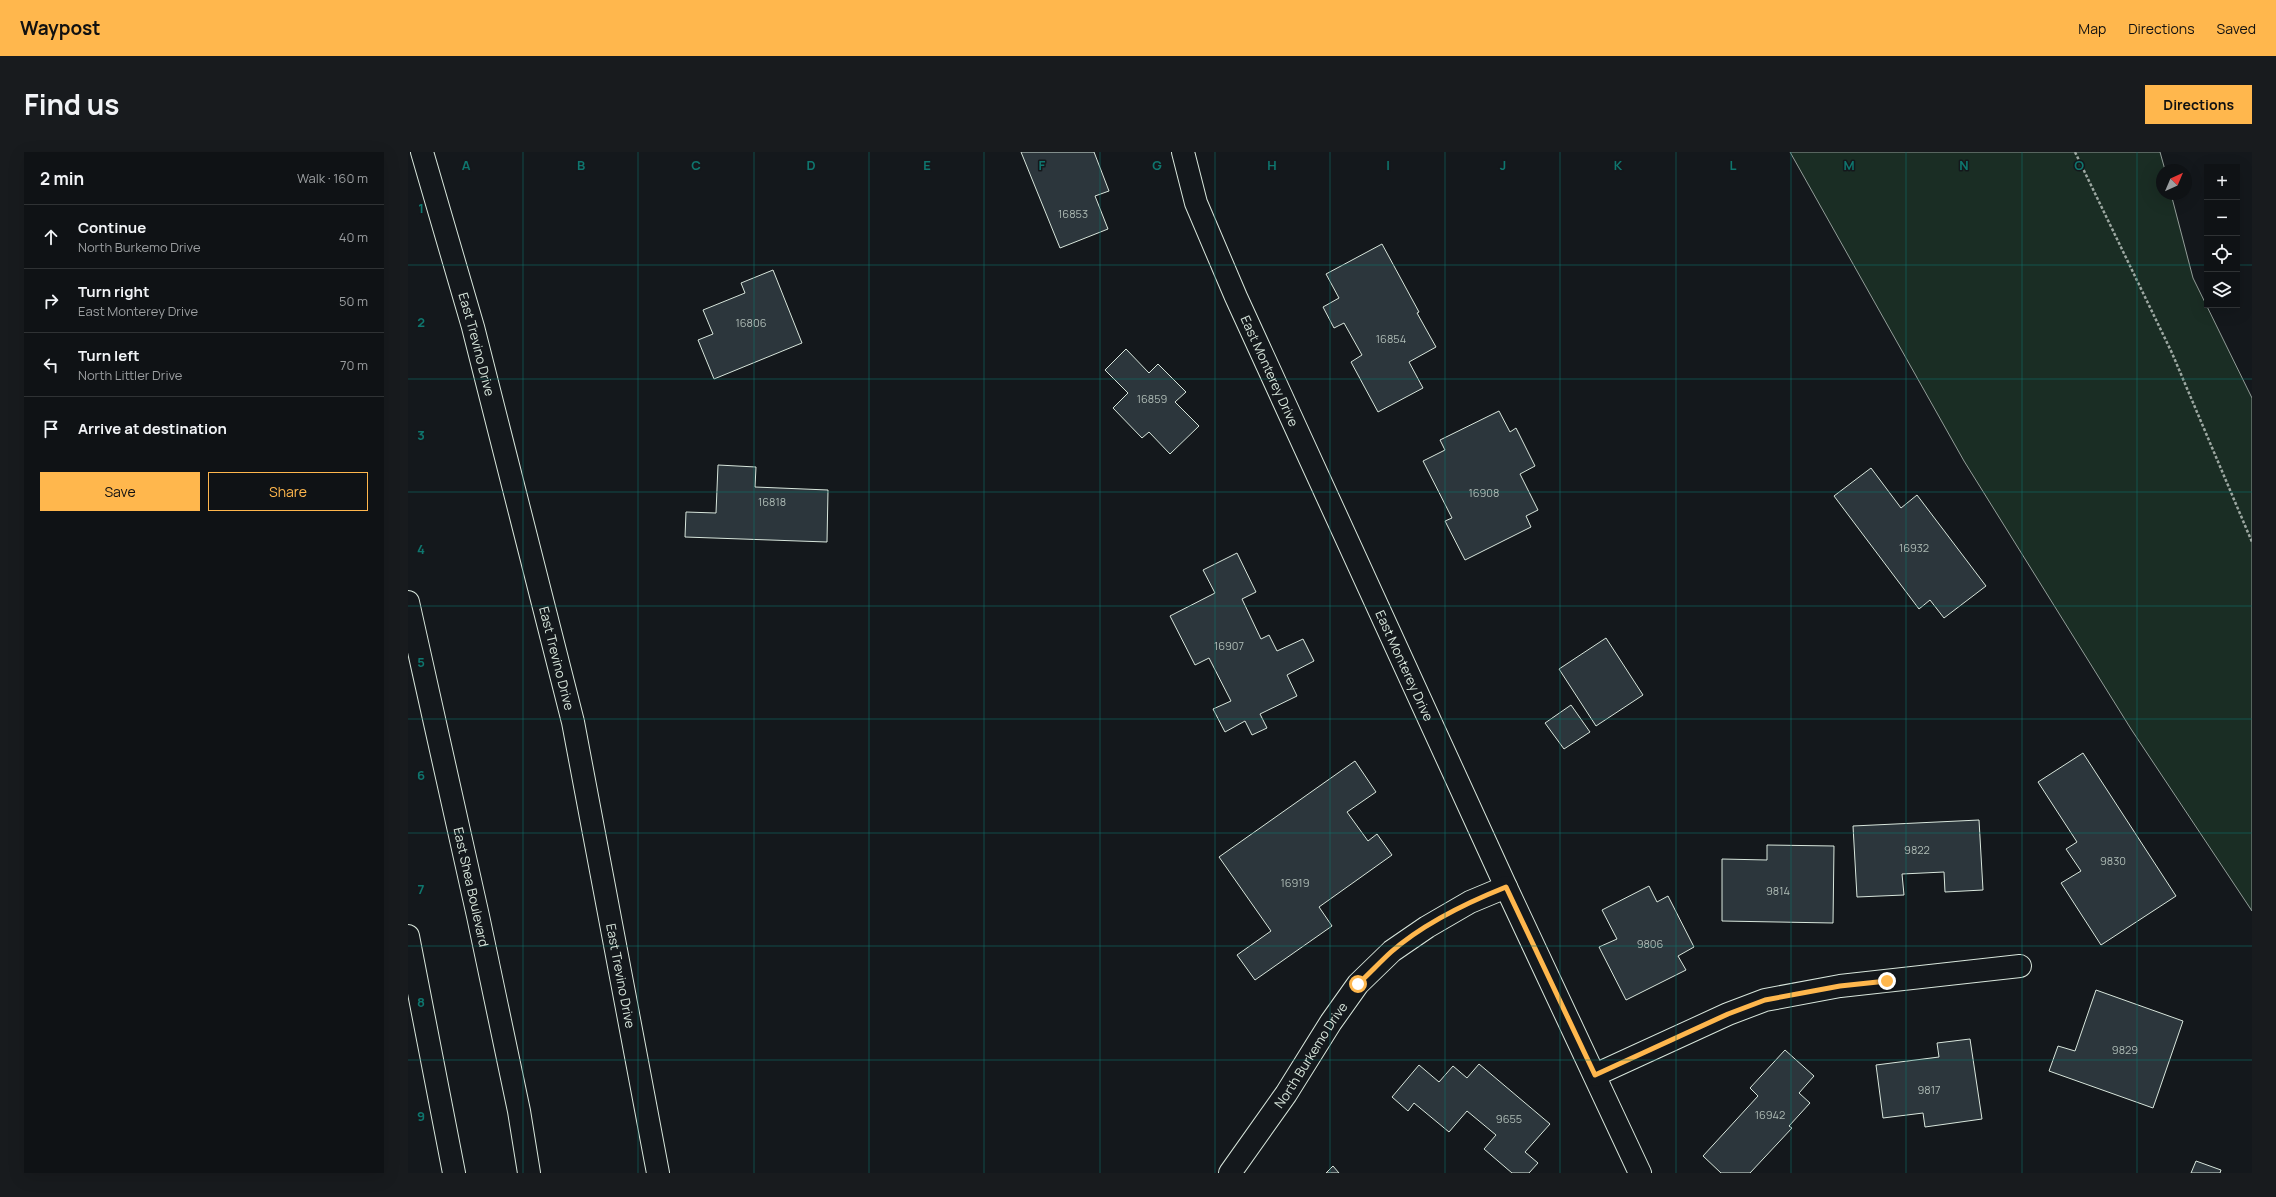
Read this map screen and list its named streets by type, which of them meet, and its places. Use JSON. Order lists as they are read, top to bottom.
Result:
{
  "streets": {
    "street": [
      "East Trevino Drive",
      "East Monterey Drive",
      "East Shea Boulevard",
      "North Burkemo Drive"
    ]
  },
  "crossings": [
    ["East Monterey Drive", "North Burkemo Drive"]
  ],
  "house_numbers": [
    "16853",
    "16806",
    "16854",
    "16859",
    "16908",
    "16818",
    "16932",
    "16907",
    "9822",
    "9830",
    "16919",
    "9814",
    "9806",
    "9829",
    "9817",
    "16942",
    "9655"
  ],
  "north": "top right",
  "page": {
    "header": "Waypost",
    "nav": ["Map", "Directions", "Saved"],
    "title": "Find us",
    "buttons": [
      "Directions",
      ["Save", "Share"]
    ],
    "heading": ["2 min", "Walk · 160 m"],
    "map_buttons": ["+", "−"],
    "list": [
      ["Continue", "North Burkemo Drive", "40 m"],
      ["Turn right", "East Monterey Drive", "50 m"],
      ["Turn left", "North Littler Drive", "70 m"],
      "Arrive at destination"
    ]
  },
  "grid": {
    "columns": [
      "A",
      "B",
      "C",
      "D",
      "E",
      "F",
      "G",
      "H",
      "I",
      "J",
      "K",
      "L",
      "M",
      "N",
      "O"
    ],
    "rows": [
      "1",
      "2",
      "3",
      "4",
      "5",
      "6",
      "7",
      "8",
      "9"
    ]
  }
}
